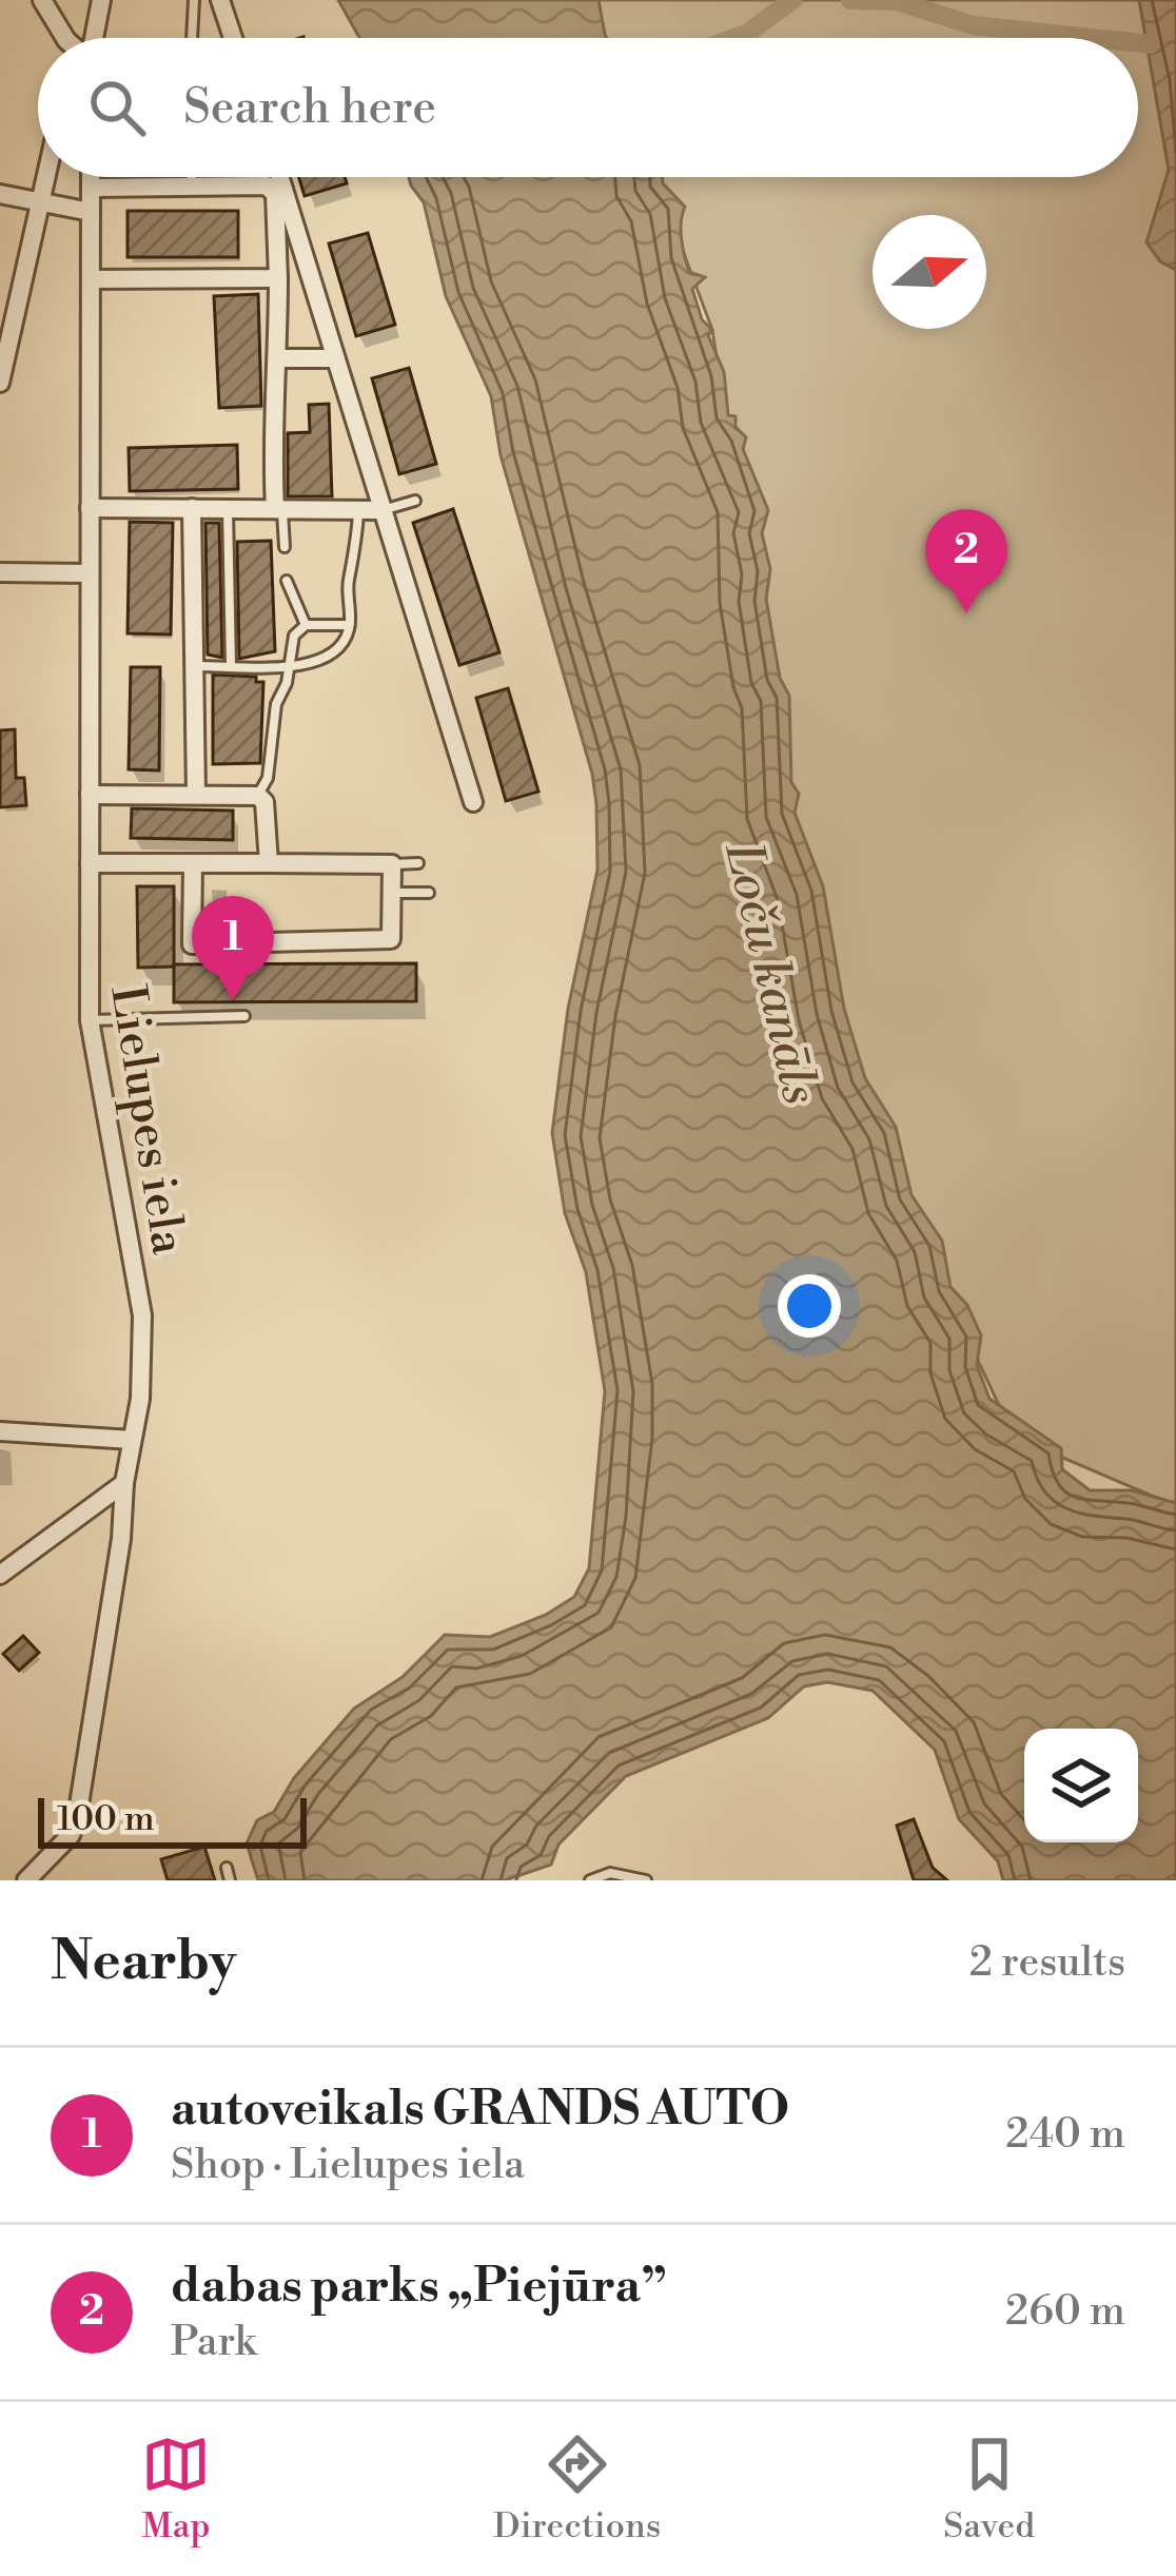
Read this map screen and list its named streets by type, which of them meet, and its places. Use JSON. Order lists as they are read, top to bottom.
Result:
{
  "streets": {
    "street": ["Lielupes iela"]
  },
  "water": ["Loču kanāls"],
  "scale_bar": "100 m",
  "north": "right",
  "page": {
    "search": "Search here",
    "pins": ["2", "1"],
    "scale": "100 m",
    "heading": ["Nearby", "2 results"],
    "list": [
      {
        "mark": "1",
        "name": "autoveikals GRANDS AUTO",
        "note": "Shop · Lielupes iela",
        "value": "240 m"
      },
      {
        "mark": "2",
        "name": "dabas parks „Piejūra”",
        "note": "Park",
        "value": "260 m"
      }
    ],
    "nav": ["Map", "Directions", "Saved"]
  }
}
